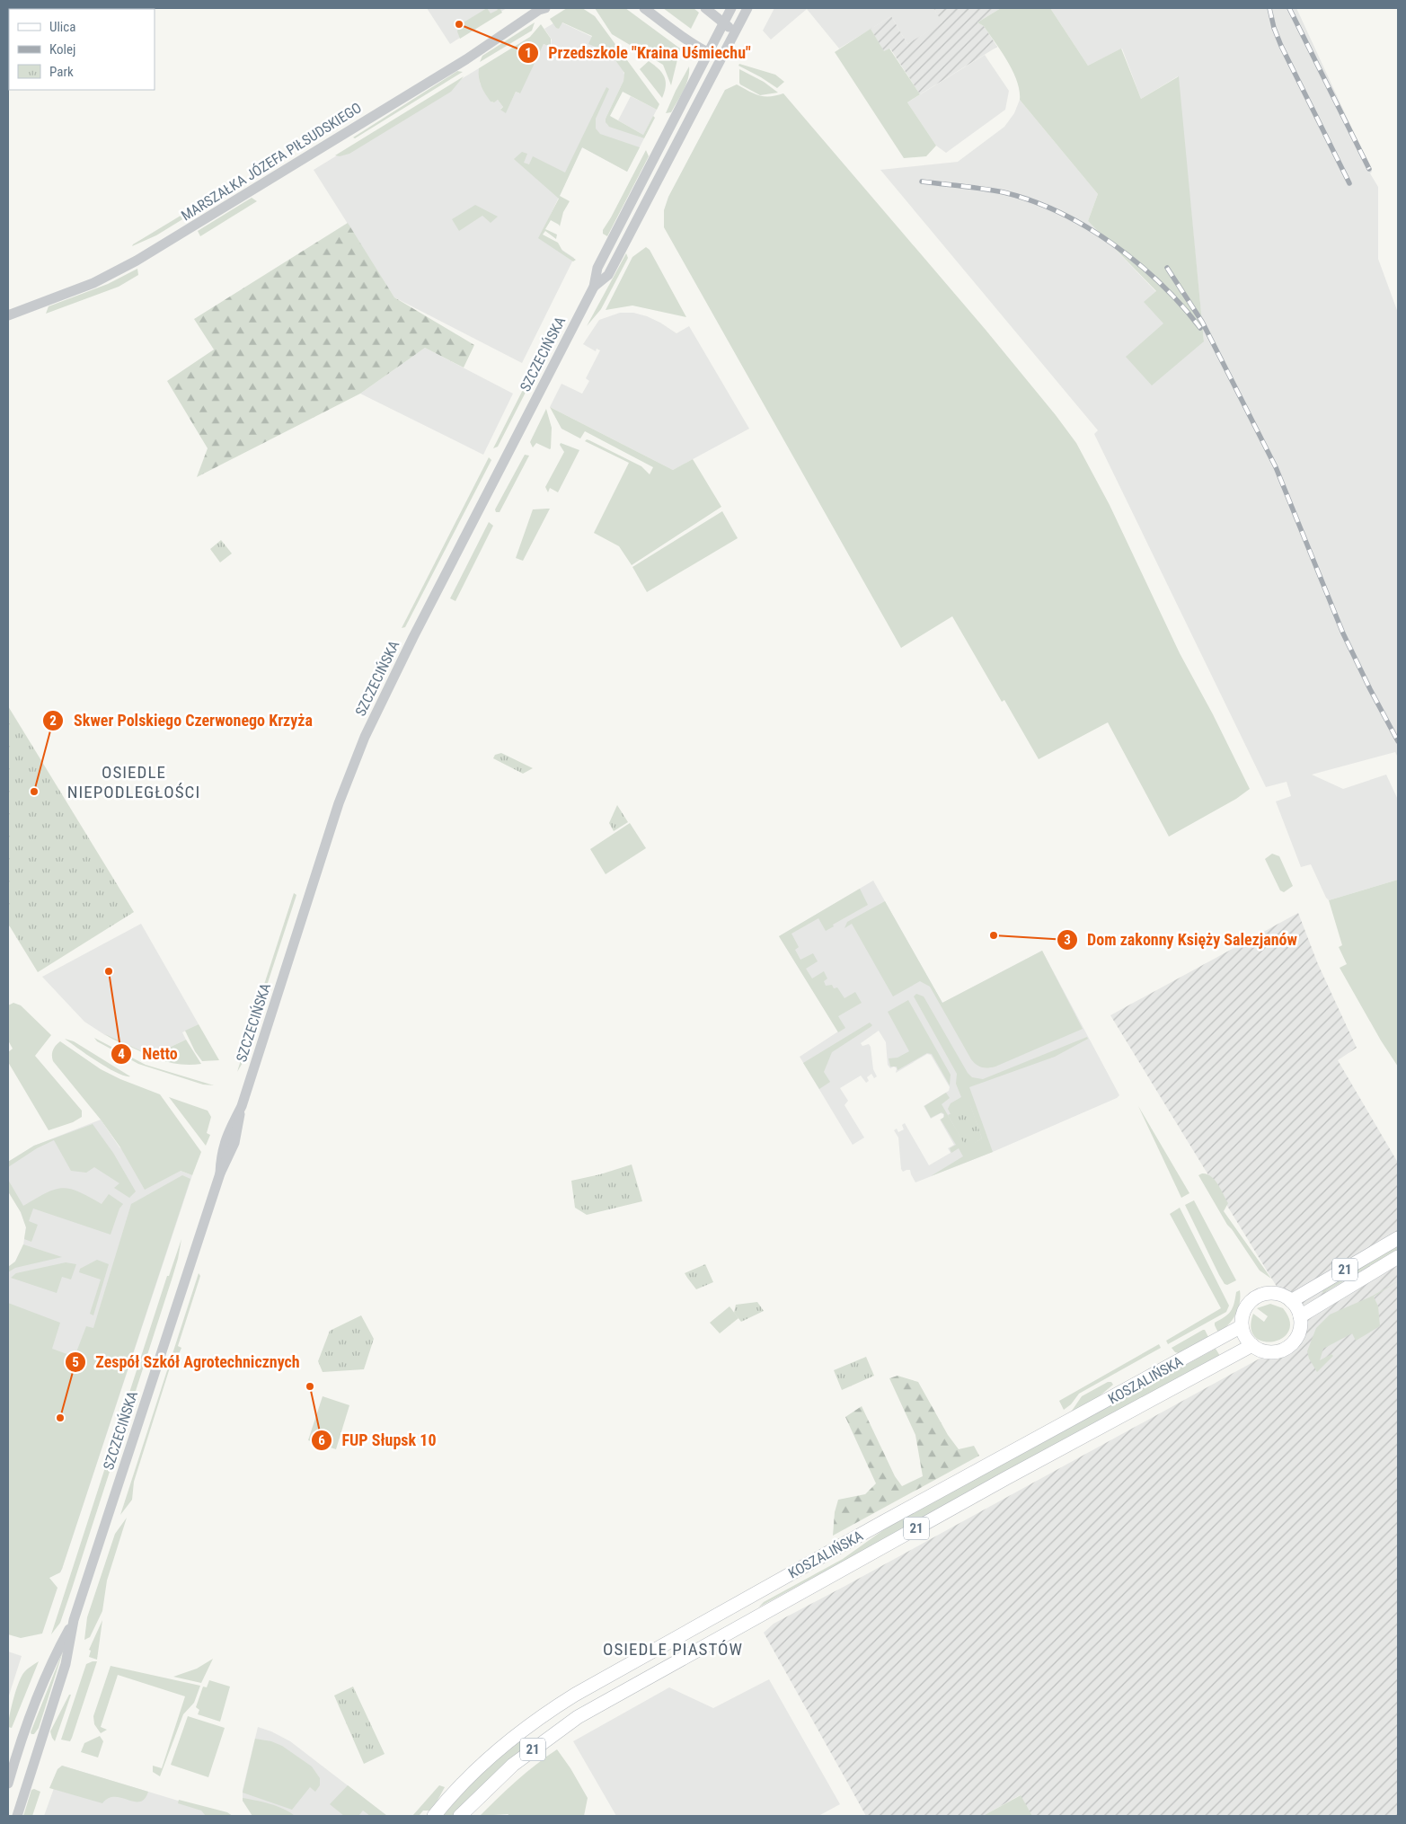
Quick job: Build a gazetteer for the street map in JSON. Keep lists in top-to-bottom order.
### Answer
{
  "streets": {
    "main road": ["21", "KOSZALIŃSKA"],
    "street": ["MARSZAŁKA JÓZEFA PIŁSUDSKIEGO", "SZCZECIŃSKA"]
  },
  "crossings": [
    ["21", "KOSZALIŃSKA"]
  ],
  "districts": ["OSIEDLE NIEPODLEGŁOŚCI", "OSIEDLE PIASTÓW"],
  "places": [
    "Przedszkole \"Kraina Uśmiechu\"",
    "Skwer Polskiego Czerwonego Krzyża",
    "Dom zakonny Księży Salezjanów",
    "Netto",
    "FUP Słupsk 10",
    "Zespół Szkół Agrotechnicznych"
  ],
  "legend": ["Ulica", "Kolej", "Park"]
}
